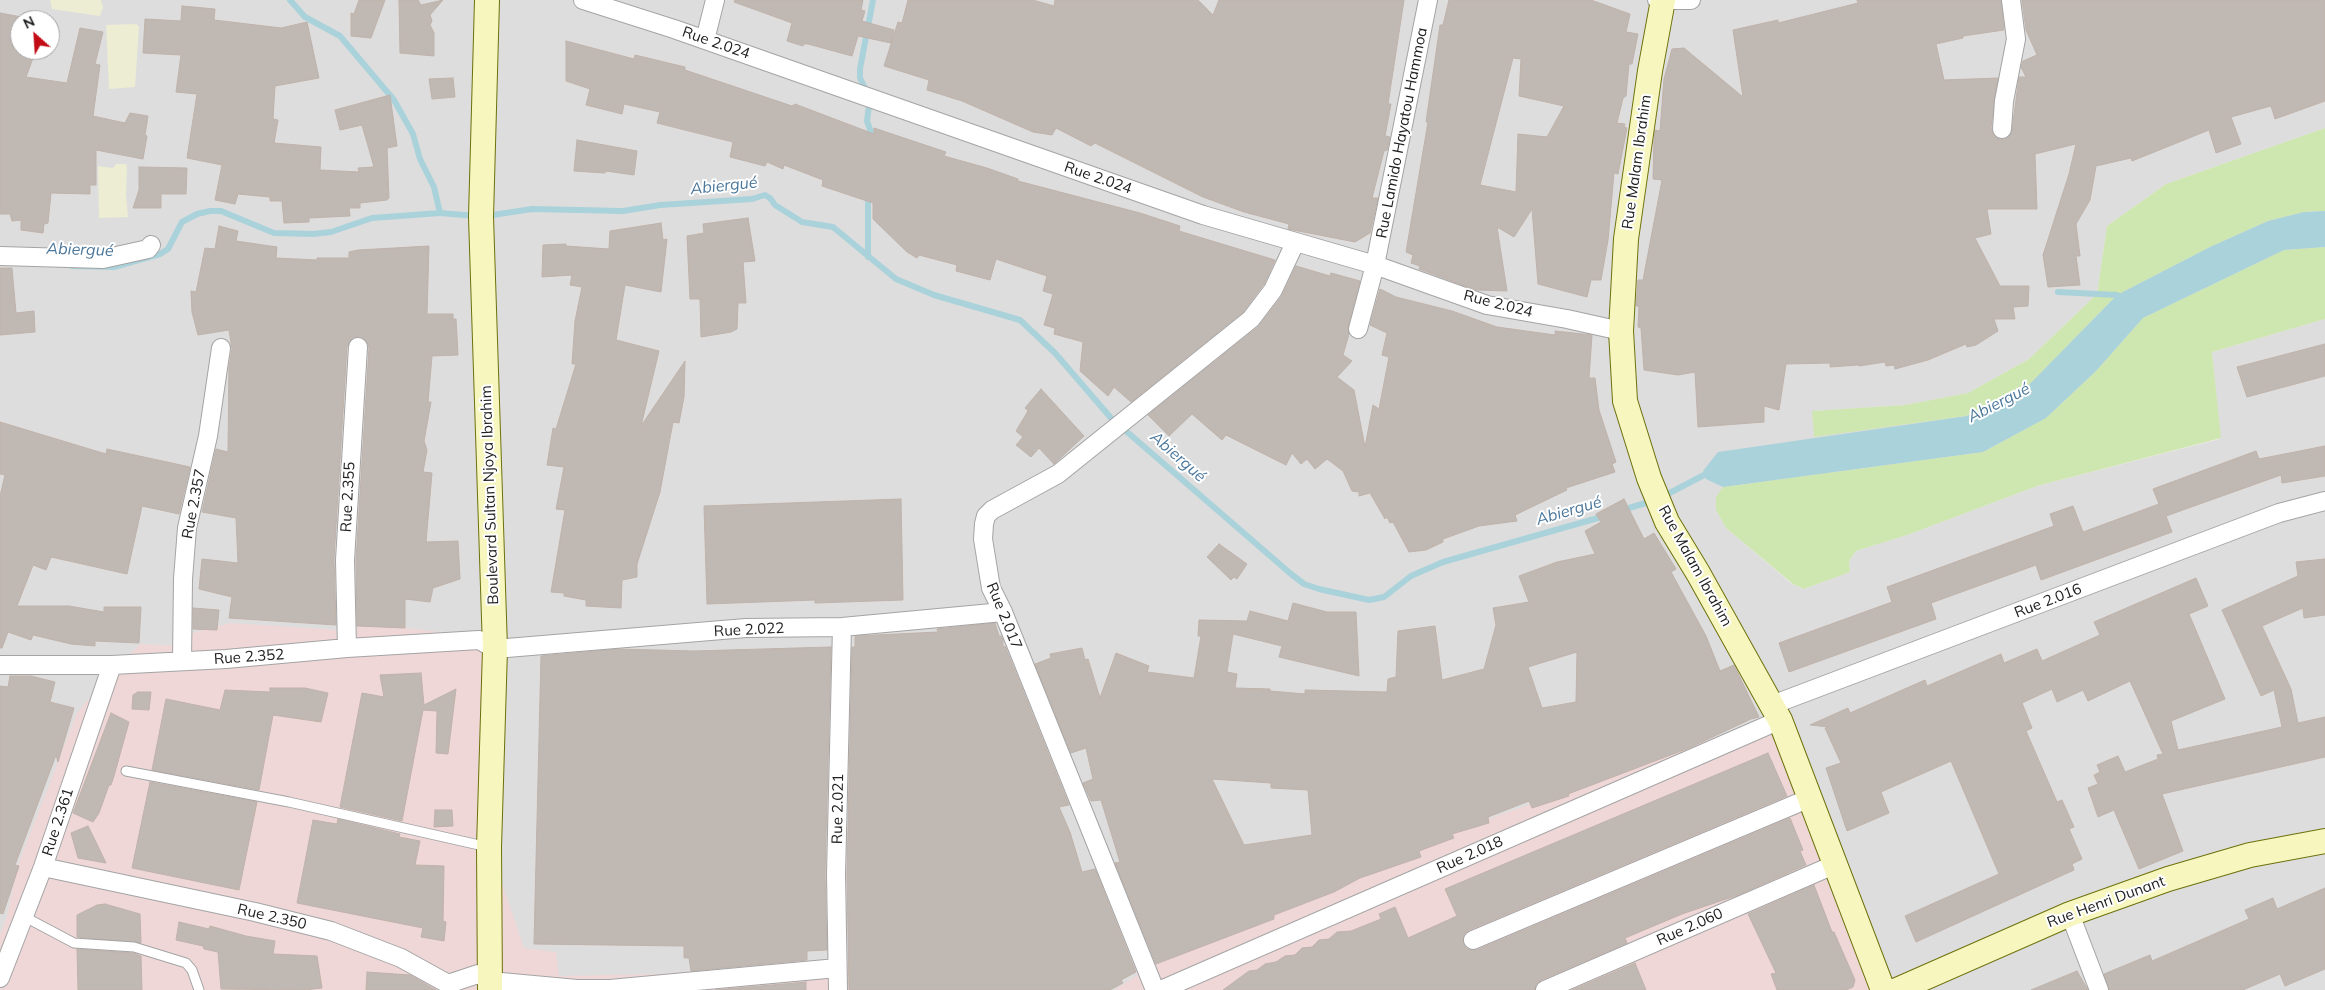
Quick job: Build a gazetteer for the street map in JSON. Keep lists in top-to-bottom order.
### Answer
{
  "streets": {
    "street": [
      "Rue 2.024",
      "Rue Lamido Hayatou Hammoa",
      "Rue Malam Ibrahim",
      "Boulevard Sultan Njoya Ibrahim",
      "Rue 2.355",
      "Rue 2.357",
      "Rue 2.016",
      "Rue 2.017",
      "Rue 2.022",
      "Rue 2.352",
      "Rue 2.021",
      "Rue 2.361",
      "Rue 2.018",
      "Rue Henri Dunant",
      "Rue 2.350",
      "Rue 2.060"
    ]
  },
  "crossings": [
    ["Rue 2.024", "Rue Lamido Hayatou Hammoa"],
    ["Rue 2.024", "Rue Malam Ibrahim"],
    ["Rue 2.024", "Rue 2.017"],
    ["Rue Malam Ibrahim", "Rue 2.016"],
    ["Rue Malam Ibrahim", "Rue 2.018"],
    ["Rue Malam Ibrahim", "Rue 2.060"],
    ["Boulevard Sultan Njoya Ibrahim", "Rue 2.022"],
    ["Boulevard Sultan Njoya Ibrahim", "Rue 2.352"],
    ["Boulevard Sultan Njoya Ibrahim", "Rue 2.350"],
    ["Rue 2.355", "Rue 2.352"],
    ["Rue 2.357", "Rue 2.352"],
    ["Rue 2.016", "Rue 2.018"],
    ["Rue 2.017", "Rue 2.022"],
    ["Rue 2.022", "Rue 2.352"],
    ["Rue 2.022", "Rue 2.021"],
    ["Rue 2.352", "Rue 2.361"],
    ["Rue 2.021", "Rue 2.350"],
    ["Rue 2.361", "Rue 2.350"]
  ],
  "water": ["Abiergué"],
  "north": "top left"
}
